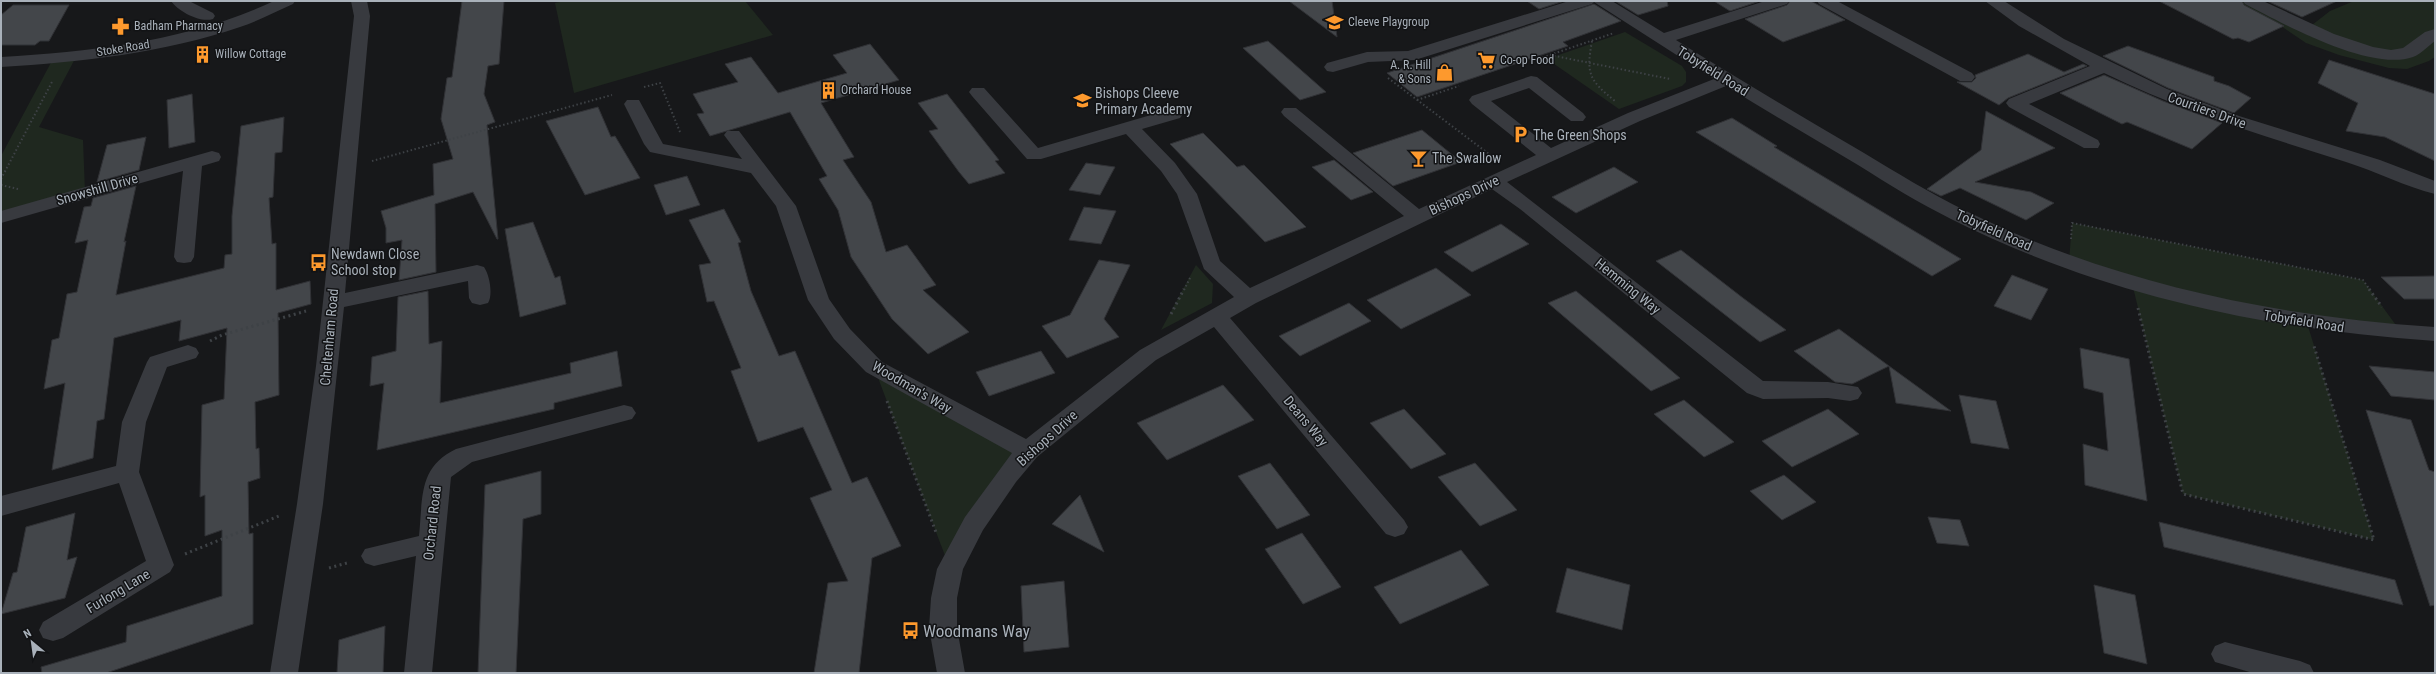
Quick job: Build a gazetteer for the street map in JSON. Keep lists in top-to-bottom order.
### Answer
{
  "streets": {
    "street": [
      "Stoke Road",
      "Tobyfield Road",
      "Courtiers Drive",
      "Snowshill Drive",
      "Bishops Drive",
      "Hemming Way",
      "Cheltenham Road",
      "Woodman's Way",
      "Deans Way",
      "Orchard Road",
      "Furlong Lane"
    ]
  },
  "crossings": [
    ["Tobyfield Road", "Bishops Drive"],
    ["Bishops Drive", "Hemming Way"],
    ["Bishops Drive", "Woodman's Way"],
    ["Bishops Drive", "Deans Way"]
  ],
  "places": {
    "school or university": ["Cleeve Playgroup", "Bishops Cleeve Primary Academy"],
    "pharmacy": ["Badham Pharmacy"],
    "building": ["Willow Cottage", "Orchard House"],
    "supermarket": ["Co-op Food"],
    "shop": ["A. R. Hill & Sons"],
    "parking": ["The Green Shops"],
    "bar": ["The Swallow"],
    "bus stop": ["Newdawn Close School stop", "Woodmans Way"]
  },
  "north": "top left"
}
